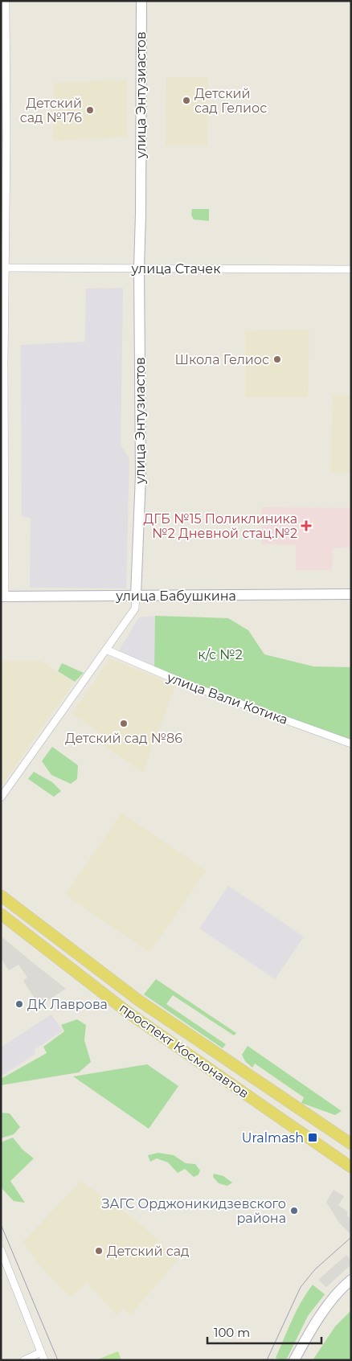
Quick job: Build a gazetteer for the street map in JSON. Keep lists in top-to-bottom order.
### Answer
{
  "streets": {
    "main road": ["проспект Космонавтов"],
    "street": [
      "улица Энтузиастов",
      "улица Стачек",
      "улица Бабушкина",
      "улица Вали Котика"
    ]
  },
  "crossings": [
    ["улица Энтузиастов", "улица Стачек"],
    ["улица Энтузиастов", "улица Бабушкина"],
    ["улица Энтузиастов", "улица Вали Котика"]
  ],
  "parks": ["к/с №2"],
  "places": {
    "other": [
      "Детский сад Гелиос",
      "Детский сад №176",
      "Школа Гелиос",
      "Детский сад №86",
      "ДК Лаврова",
      "ЗАГС Орджоникидзевского района",
      "Детский сад"
    ],
    "health": ["ДГБ №15 Поликлиника №2 Дневной стац.№2"],
    "transit": ["Uralmash"]
  },
  "scale_bar": "100 m"
}
